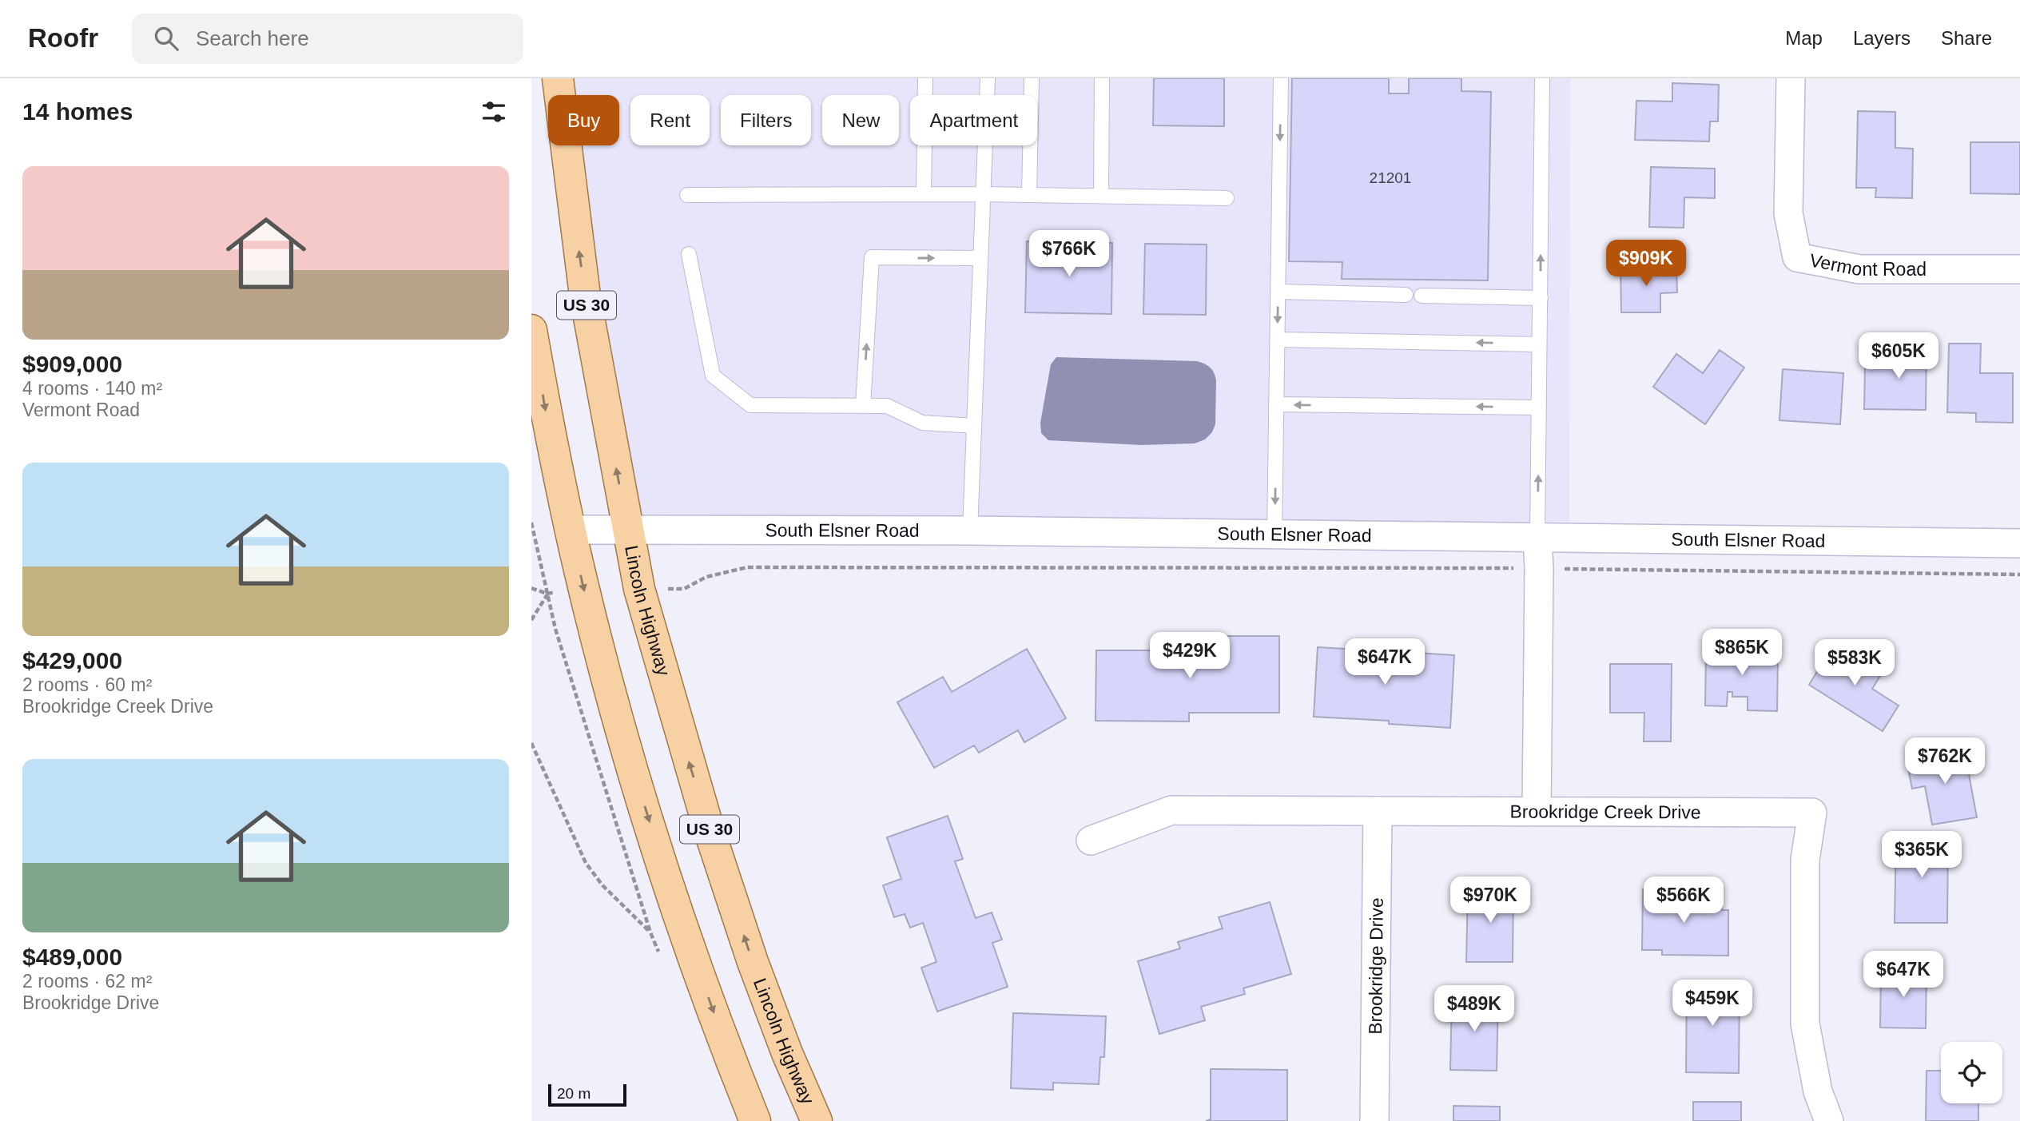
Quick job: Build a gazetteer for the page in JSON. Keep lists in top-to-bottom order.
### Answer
{
  "streets": {
    "main road": ["US 30", "Lincoln Highway"],
    "street": [
      "Vermont Road",
      "South Elsner Road",
      "Brookridge Creek Drive",
      "Brookridge Drive"
    ]
  },
  "crossings": [
    ["US 30", "South Elsner Road"],
    ["South Elsner Road", "Lincoln Highway"],
    ["Brookridge Creek Drive", "Brookridge Drive"]
  ],
  "house_numbers": ["21201"],
  "scale_bar": "20 m",
  "page": {
    "header": "Roofr",
    "search": "Search here",
    "nav": ["Map", "Layers", "Share"],
    "heading": "14 homes",
    "chip": [
      "Buy",
      "Rent",
      "Filters",
      "New",
      "Apartment"
    ],
    "list": [
      {
        "name": "$909,000",
        "note": "4 rooms · 140 m² · Vermont Road"
      },
      {
        "name": "$429,000",
        "note": "2 rooms · 60 m² · Brookridge Creek Drive"
      },
      {
        "name": "$489,000",
        "note": "2 rooms · 62 m² · Brookridge Drive"
      }
    ],
    "price": [
      "$766K",
      "$909K",
      "$605K",
      "$865K",
      "$429K",
      "$647K",
      "$583K",
      "$762K",
      "$365K",
      "$970K",
      "$566K",
      "$647K",
      "$459K",
      "$489K"
    ],
    "scale": "20 m"
  }
}
